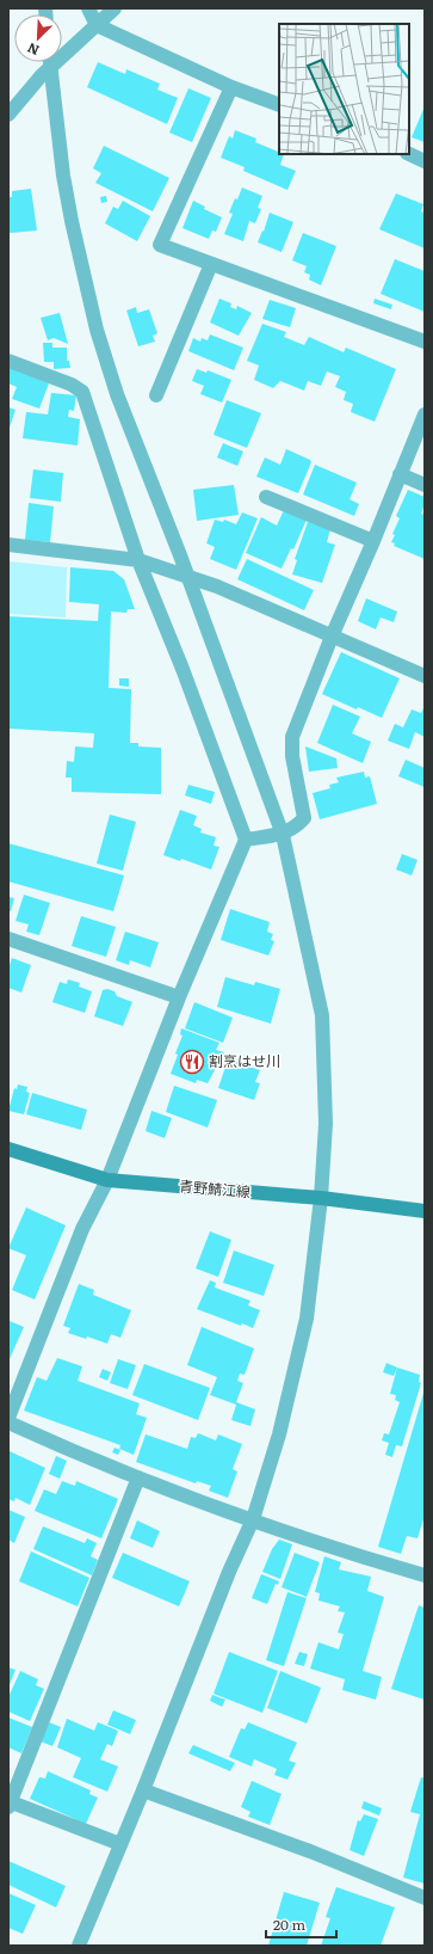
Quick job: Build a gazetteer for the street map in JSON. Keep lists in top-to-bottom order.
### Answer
{
  "streets": {
    "main road": ["青野鯖江線"]
  },
  "places": {
    "restaurant": ["割烹はせ川"]
  },
  "scale_bar": "20 m",
  "north": "bottom left"
}
